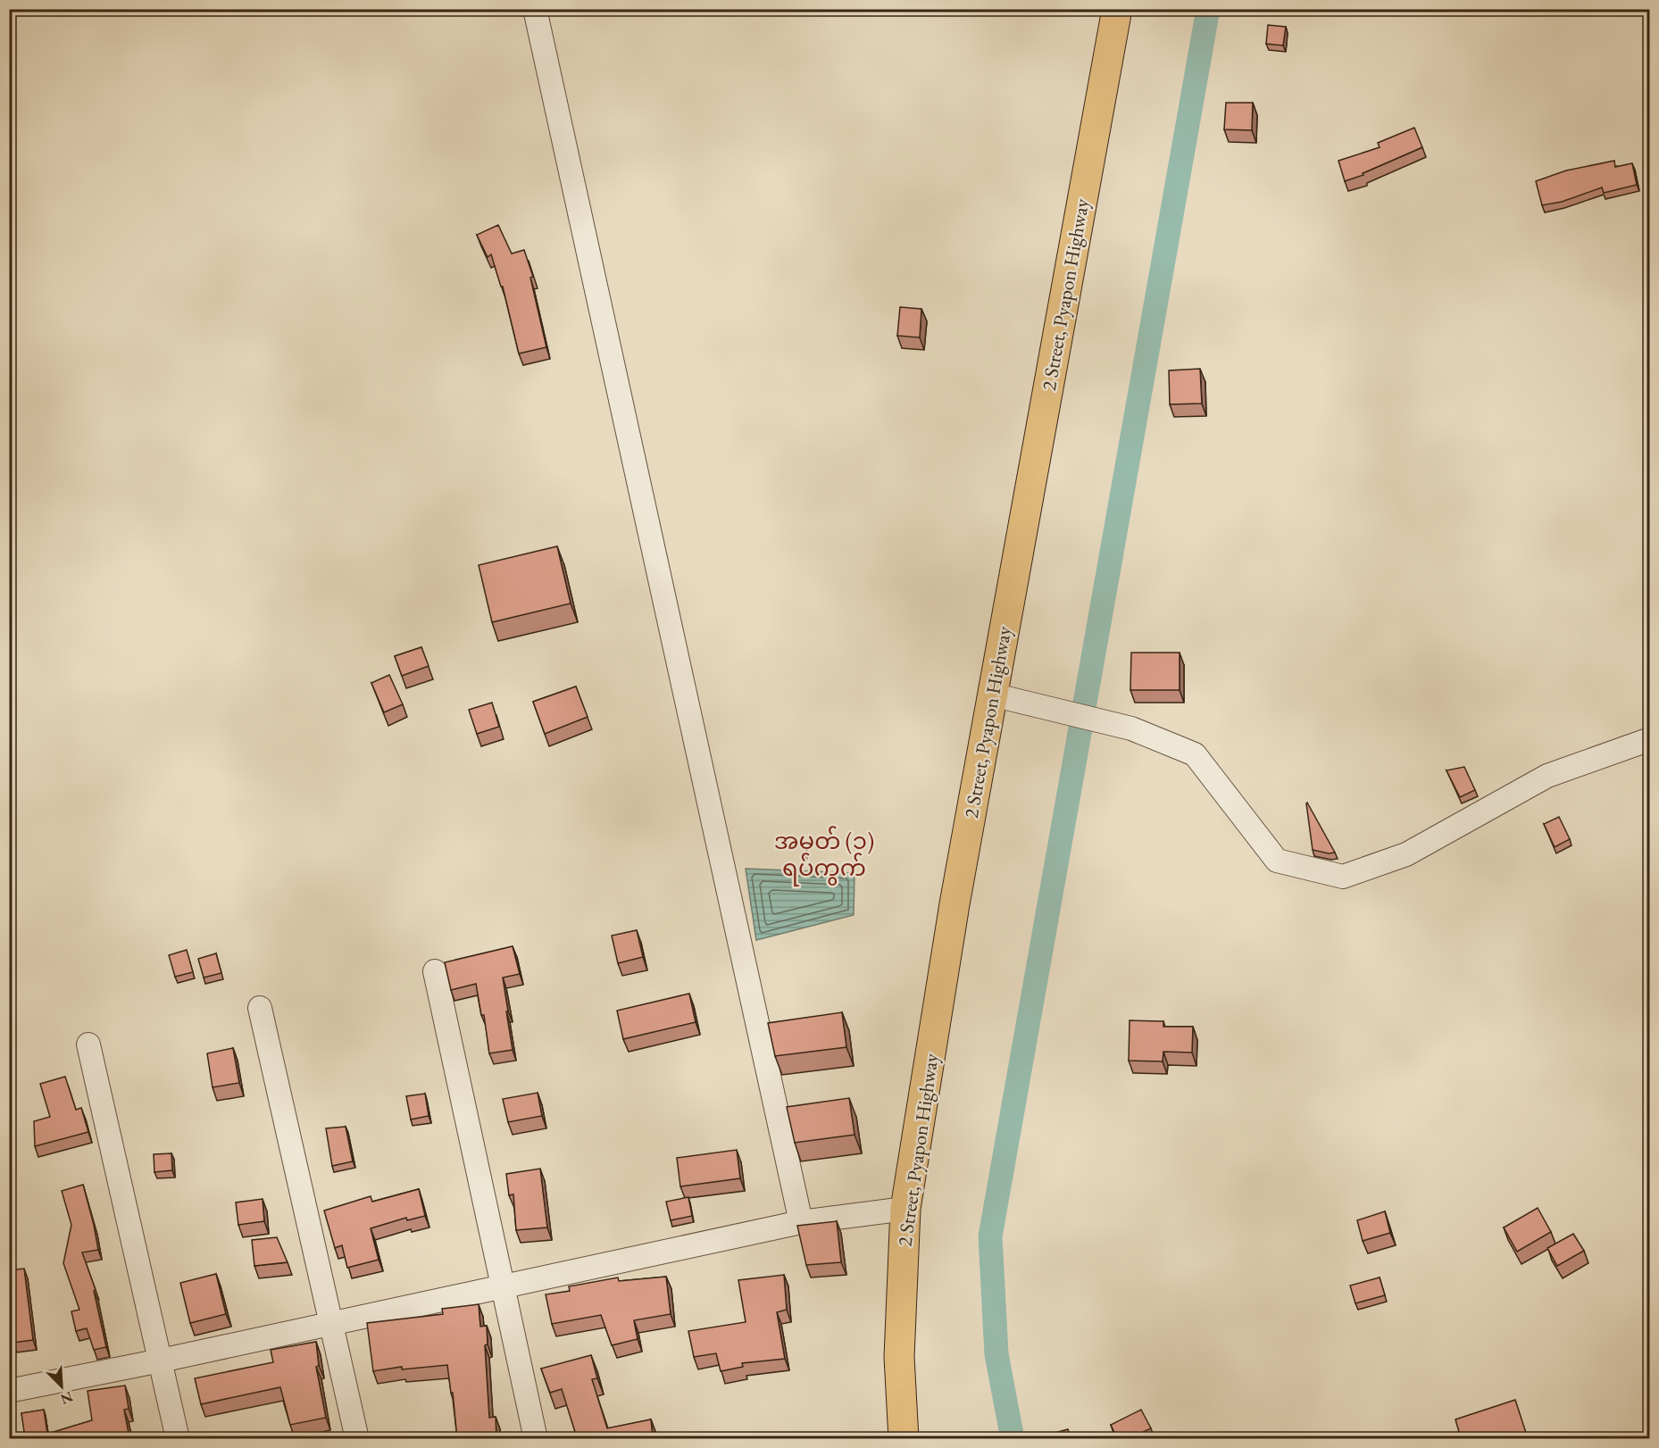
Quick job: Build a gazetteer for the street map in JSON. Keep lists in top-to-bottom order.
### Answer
{
  "streets": {
    "main road": ["2 Street, Pyapon Highway"]
  },
  "districts": ["အမှတ် (၁) ရပ်ကွက်"],
  "north": "bottom right"
}
